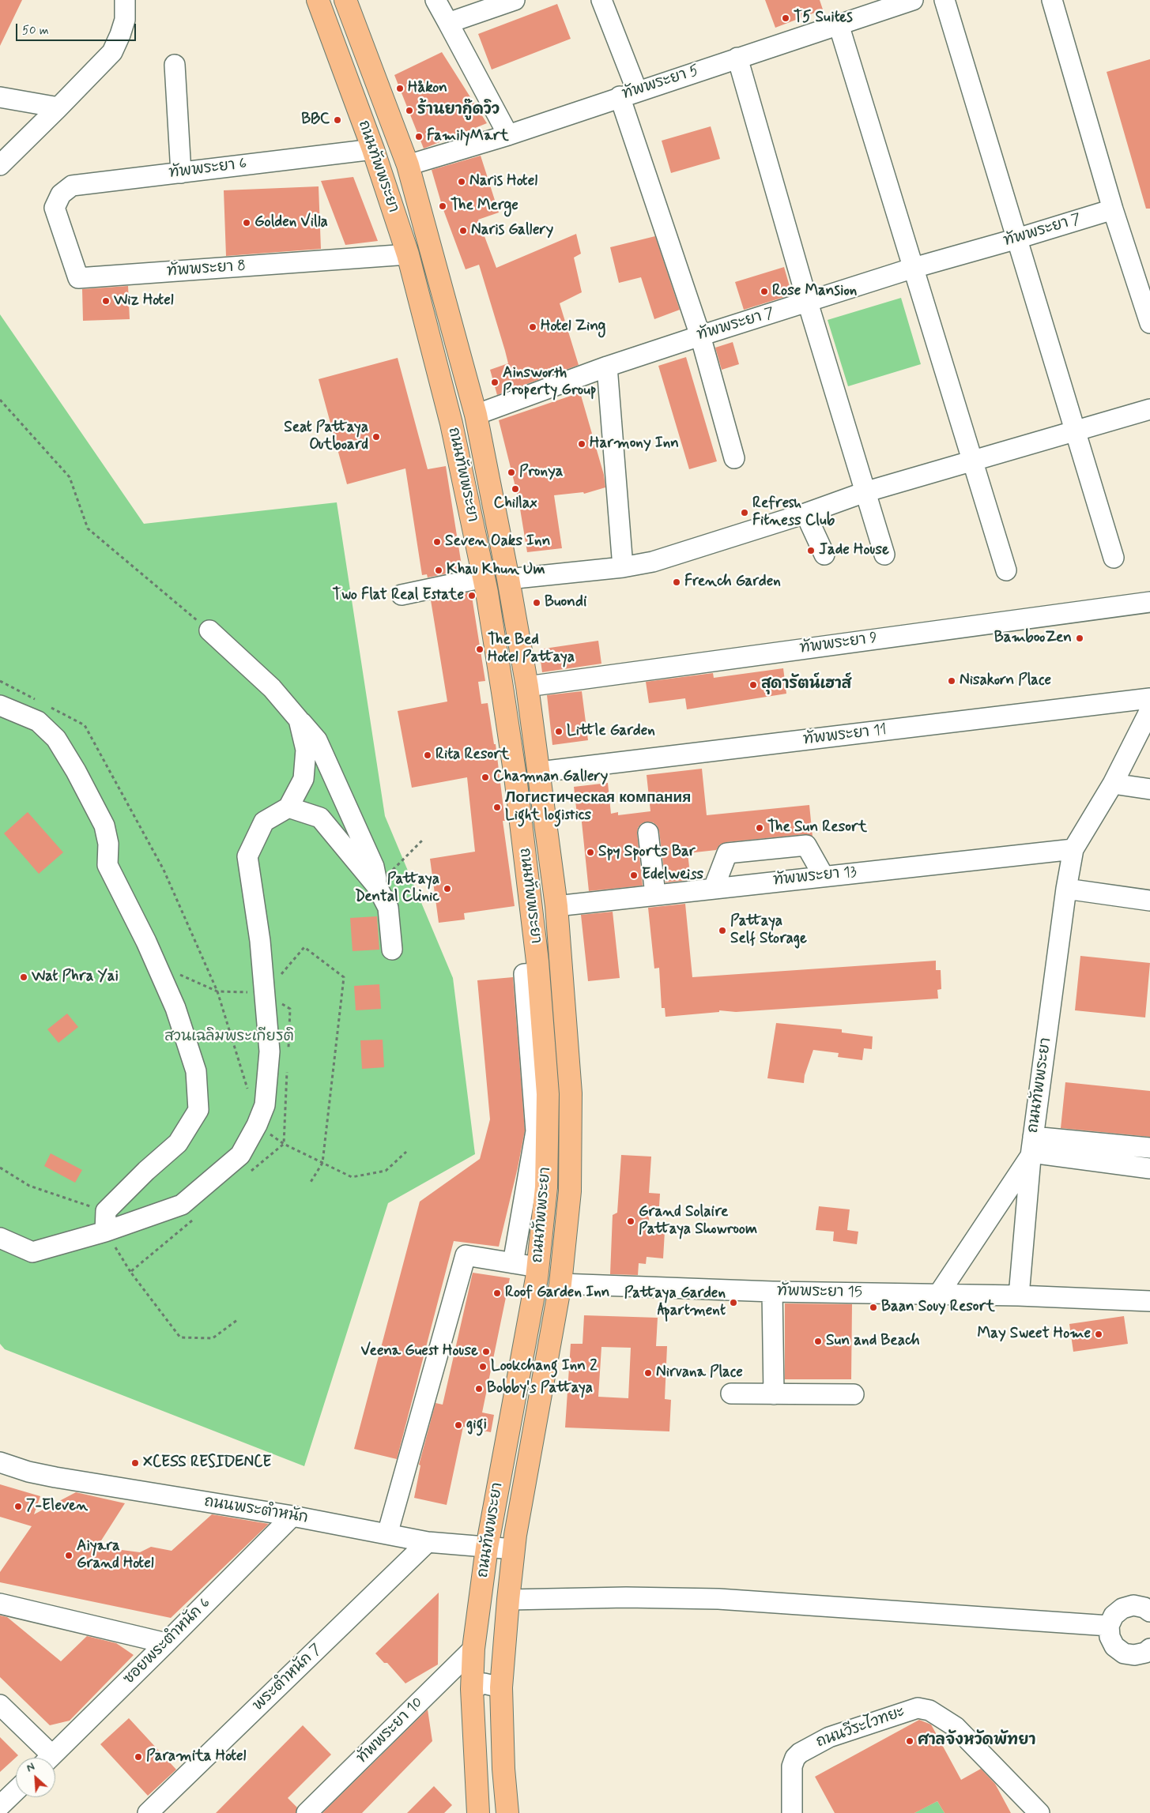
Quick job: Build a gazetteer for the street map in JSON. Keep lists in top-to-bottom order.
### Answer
{
  "streets": {
    "main road": ["ถนนทัพพระยา"],
    "street": [
      "ทัพพระยา 5",
      "ทัพพระยา 6",
      "ทัพพระยา 7",
      "ทัพพระยา 8",
      "ทัพพระยา 9",
      "ทัพพระยา 11",
      "ทัพพระยา 13",
      "ทัพพระยา 15",
      "ถนนพระตำหนัก",
      "ซอยพระตำหนัก 6",
      "พระตำหนัก 7",
      "ถนนวีระไวทยะ",
      "ทัพพระยา 10"
    ]
  },
  "crossings": [
    ["ทัพพระยา 5", "ถนนทัพพระยา"],
    ["ถนนทัพพระยา", "ทัพพระยา 6"],
    ["ถนนทัพพระยา", "ทัพพระยา 7"],
    ["ถนนทัพพระยา", "ทัพพระยา 8"],
    ["ถนนทัพพระยา", "ทัพพระยา 9"],
    ["ถนนทัพพระยา", "ทัพพระยา 11"],
    ["ถนนทัพพระยา", "ทัพพระยา 13"],
    ["ถนนทัพพระยา", "ทัพพระยา 15"],
    ["ถนนทัพพระยา", "ถนนพระตำหนัก"],
    ["ถนนทัพพระยา", "ทัพพระยา 10"],
    ["ทัพพระยา 6", "ทัพพระยา 8"],
    ["ถนนพระตำหนัก", "ซอยพระตำหนัก 6"],
    ["ถนนพระตำหนัก", "พระตำหนัก 7"]
  ],
  "parks": ["สวนเฉลิมพระเกียรติ"],
  "places": [
    "T5 Suites",
    "Håkon",
    "ร้านยากู๊ดวิว",
    "BBC",
    "FamilyMart",
    "Naris Hotel",
    "The Merge",
    "Golden Villa",
    "Naris Gallery",
    "Rose Mansion",
    "Wiz Hotel",
    "Hotel Zing",
    "Ainsworth Property Group",
    "Seat Pattaya Outboard",
    "Harmony Inn",
    "Pronya",
    "Chillax",
    "Refresh Fitness Club",
    "Seven Oaks Inn",
    "Jade House",
    "Khau Khun Um",
    "French Garden",
    "Two Flat Real Estate",
    "Buondi",
    "BambooZen",
    "The Bed Hotel Pattaya",
    "Nisakorn Place",
    "สุดารัตน์เฮาส์",
    "Little Garden",
    "Rita Resort",
    "Chamnan Gallery",
    "Логистическая компания Light logistics",
    "The Sun Resort",
    "Spy Sports Bar",
    "Edelweiss",
    "Pattaya Dental Clinic",
    "Pattaya Self Storage",
    "Wat Phra Yai",
    "Grand Solaire Pattaya Showroom",
    "Roof Garden Inn",
    "Pattaya Garden Apartment",
    "Baan Souy Resort",
    "May Sweet Home",
    "Sun and Beach",
    "Veena Guest House",
    "Lookchang Inn 2",
    "Nirvana Place",
    "Bobby's Pattaya",
    "gigi",
    "XCESS RESIDENCE",
    "7-Eleven",
    "Aiyara Grand Hotel",
    "ศาลจังหวัดพัทยา",
    "Paramita Hotel"
  ],
  "scale_bar": "50 m",
  "north": "top left"
}
